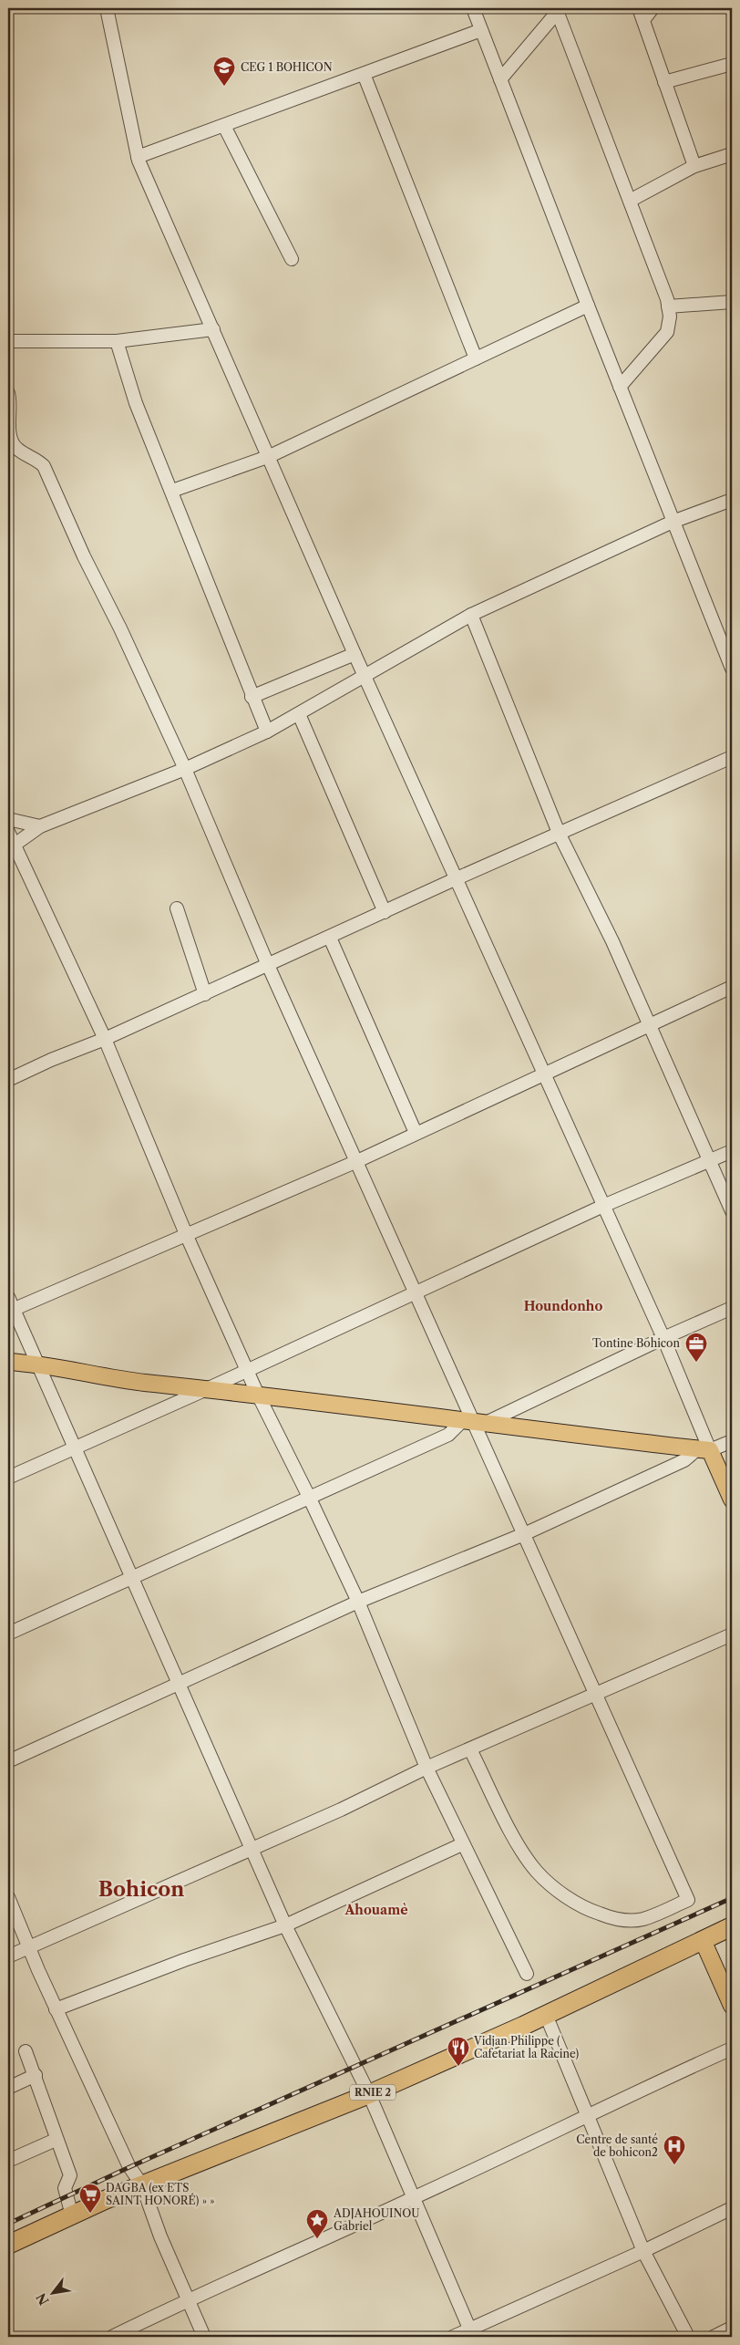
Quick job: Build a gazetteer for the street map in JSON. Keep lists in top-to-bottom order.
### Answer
{
  "streets": {
    "highway": ["RNIE 2"]
  },
  "districts": ["Houndonho", "Bohicon", "Ahouamè"],
  "places": {
    "school or university": ["CEG 1 BOHICON"],
    "office": ["Tontine Bohicon"],
    "restaurant": ["Vidjan Philippe ( Cafetariat la Racine)"],
    "hospital": ["Centre de santé de bohicon2"],
    "supermarket": ["DAGBA (ex ETS SAINT HONORÉ) » »"],
    "place": ["ADJAHOUINOU Gabriel"]
  },
  "north": "bottom left"
}
